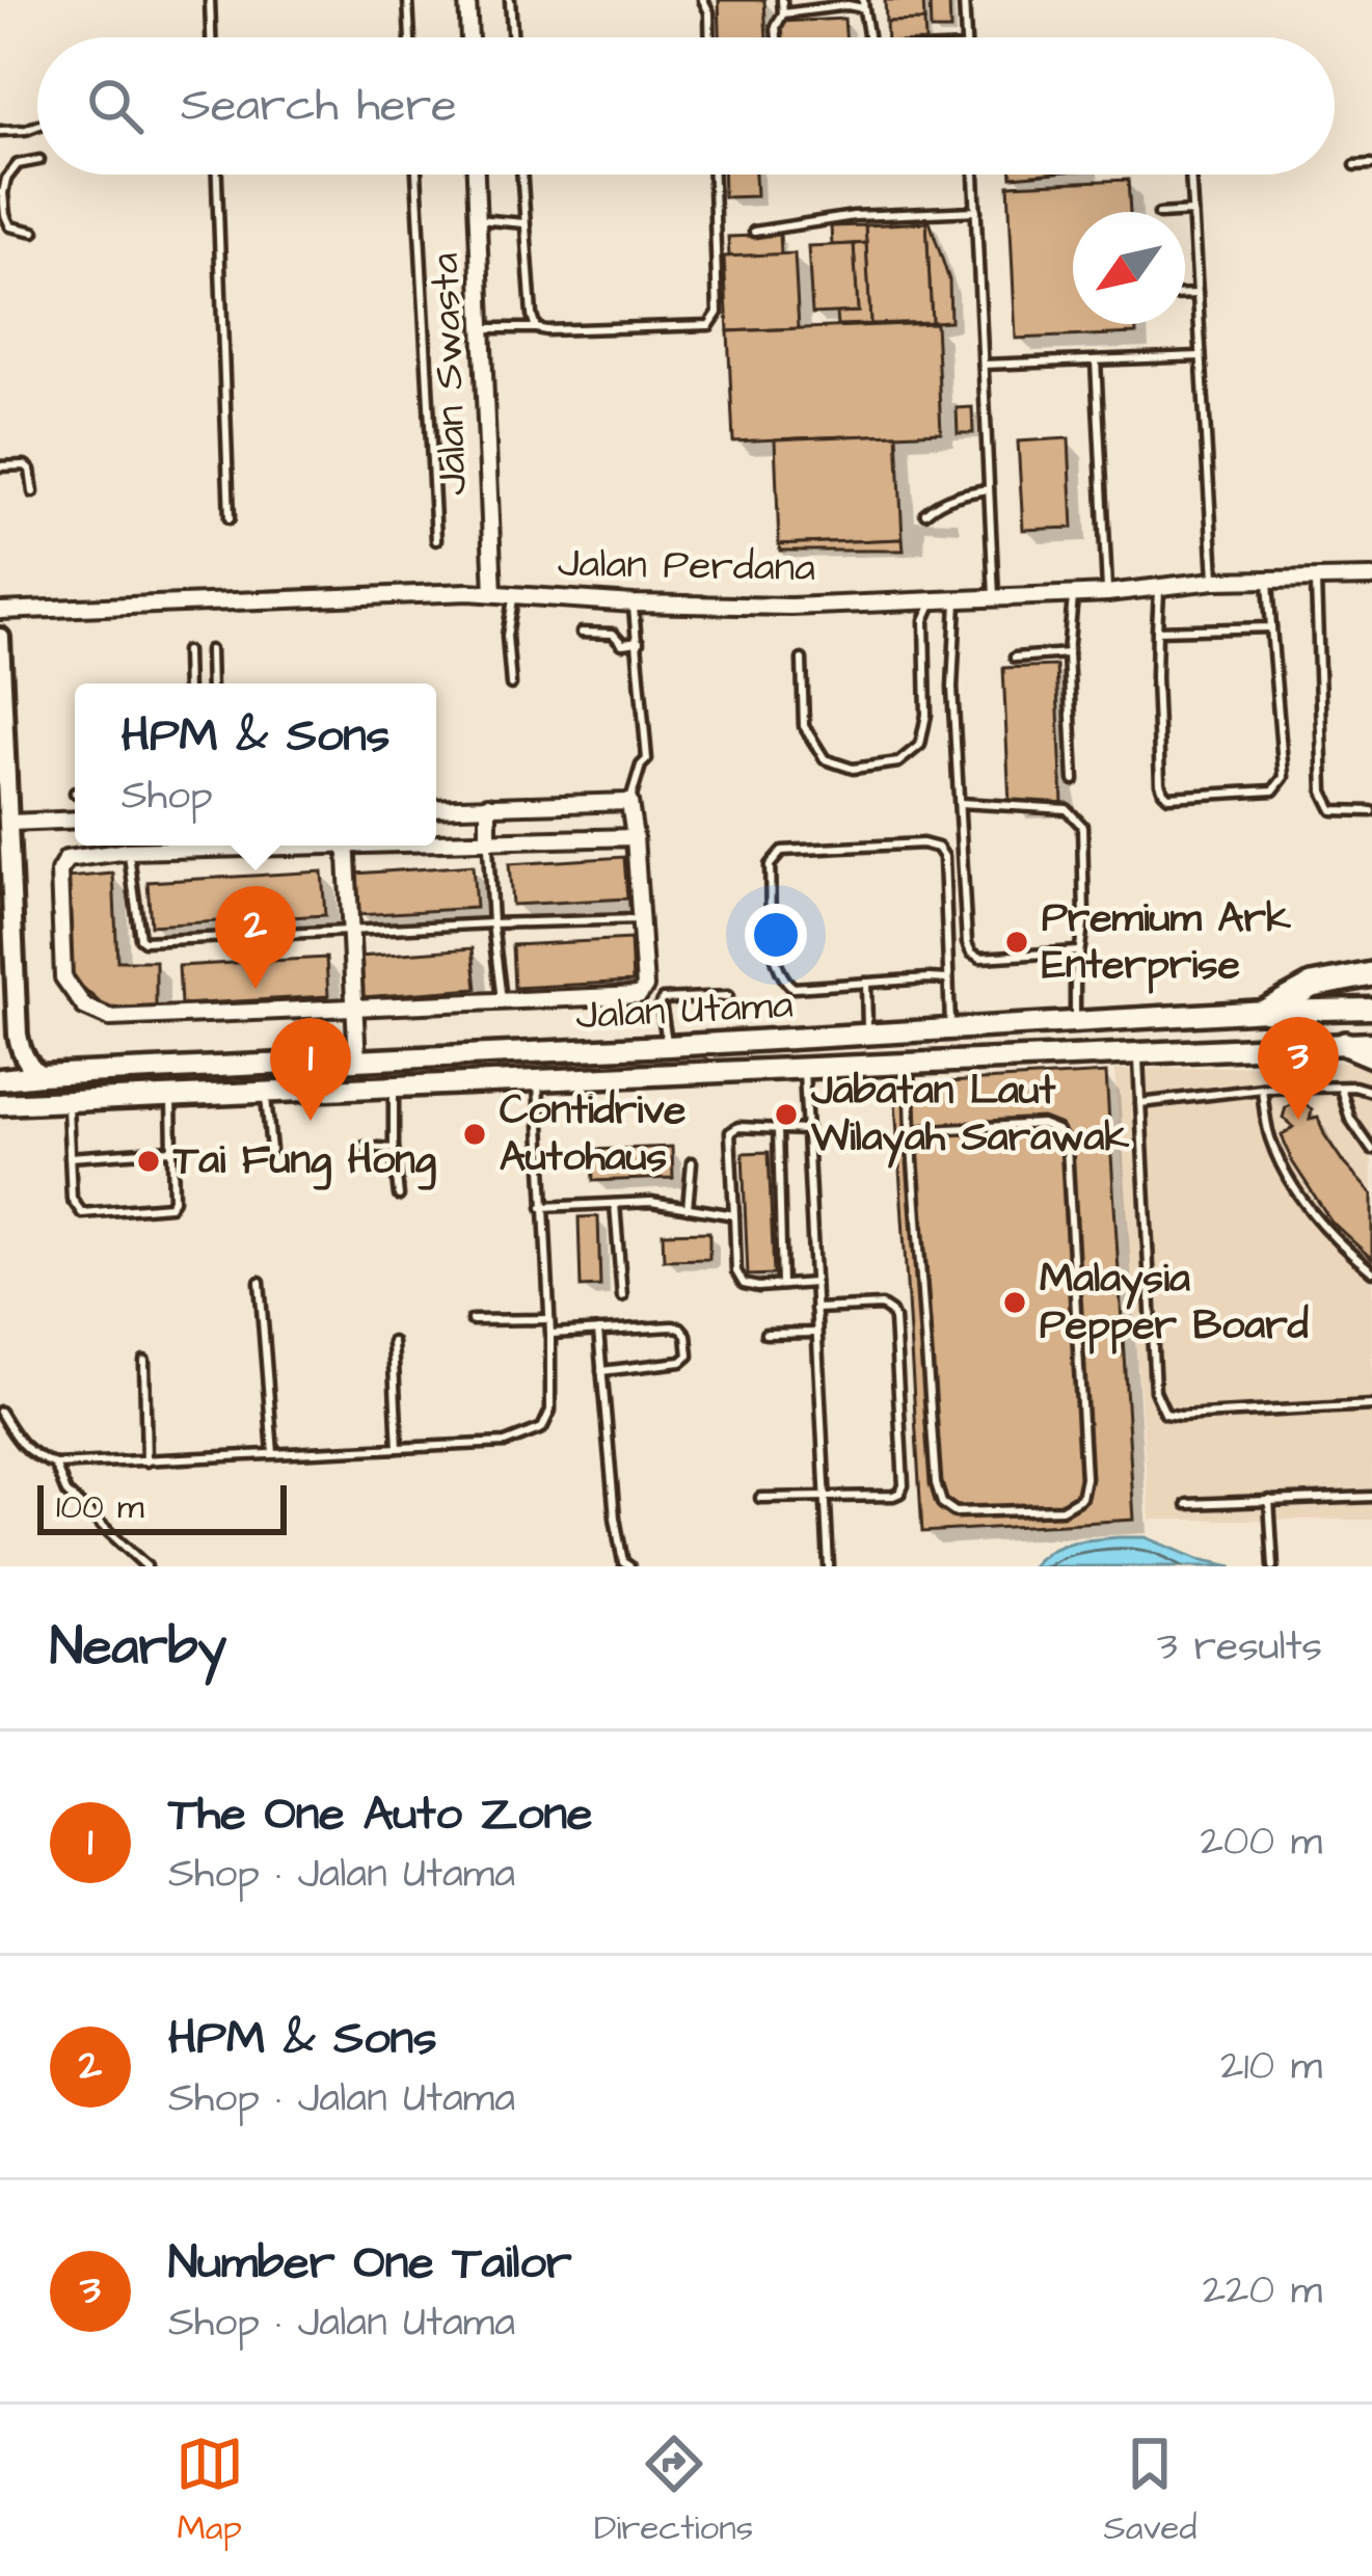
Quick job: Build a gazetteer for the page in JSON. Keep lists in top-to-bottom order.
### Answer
{
  "streets": {
    "main road": ["Jalan Utama"],
    "street": ["Jalan Swasta", "Jalan Perdana"]
  },
  "crossings": [
    ["Jalan Swasta", "Jalan Perdana"]
  ],
  "places": [
    "Premium Ark Enterprise",
    "Jabatan Laut Wilayah Sarawak",
    "Contidrive Autohaus",
    "Tai Fung Hong",
    "Malaysia Pepper Board"
  ],
  "scale_bar": "100 m",
  "north": "bottom left",
  "page": {
    "search": "Search here",
    "popup": ["HPM & Sons", "Shop"],
    "pins": ["2", "3", "1"],
    "scale": "100 m",
    "heading": ["Nearby", "3 results"],
    "list": [
      {
        "mark": "1",
        "name": "The One Auto Zone",
        "note": "Shop · Jalan Utama",
        "value": "200 m"
      },
      {
        "mark": "2",
        "name": "HPM & Sons",
        "note": "Shop · Jalan Utama",
        "value": "210 m"
      },
      {
        "mark": "3",
        "name": "Number One Tailor",
        "note": "Shop · Jalan Utama",
        "value": "220 m"
      }
    ],
    "nav": ["Map", "Directions", "Saved"]
  }
}
